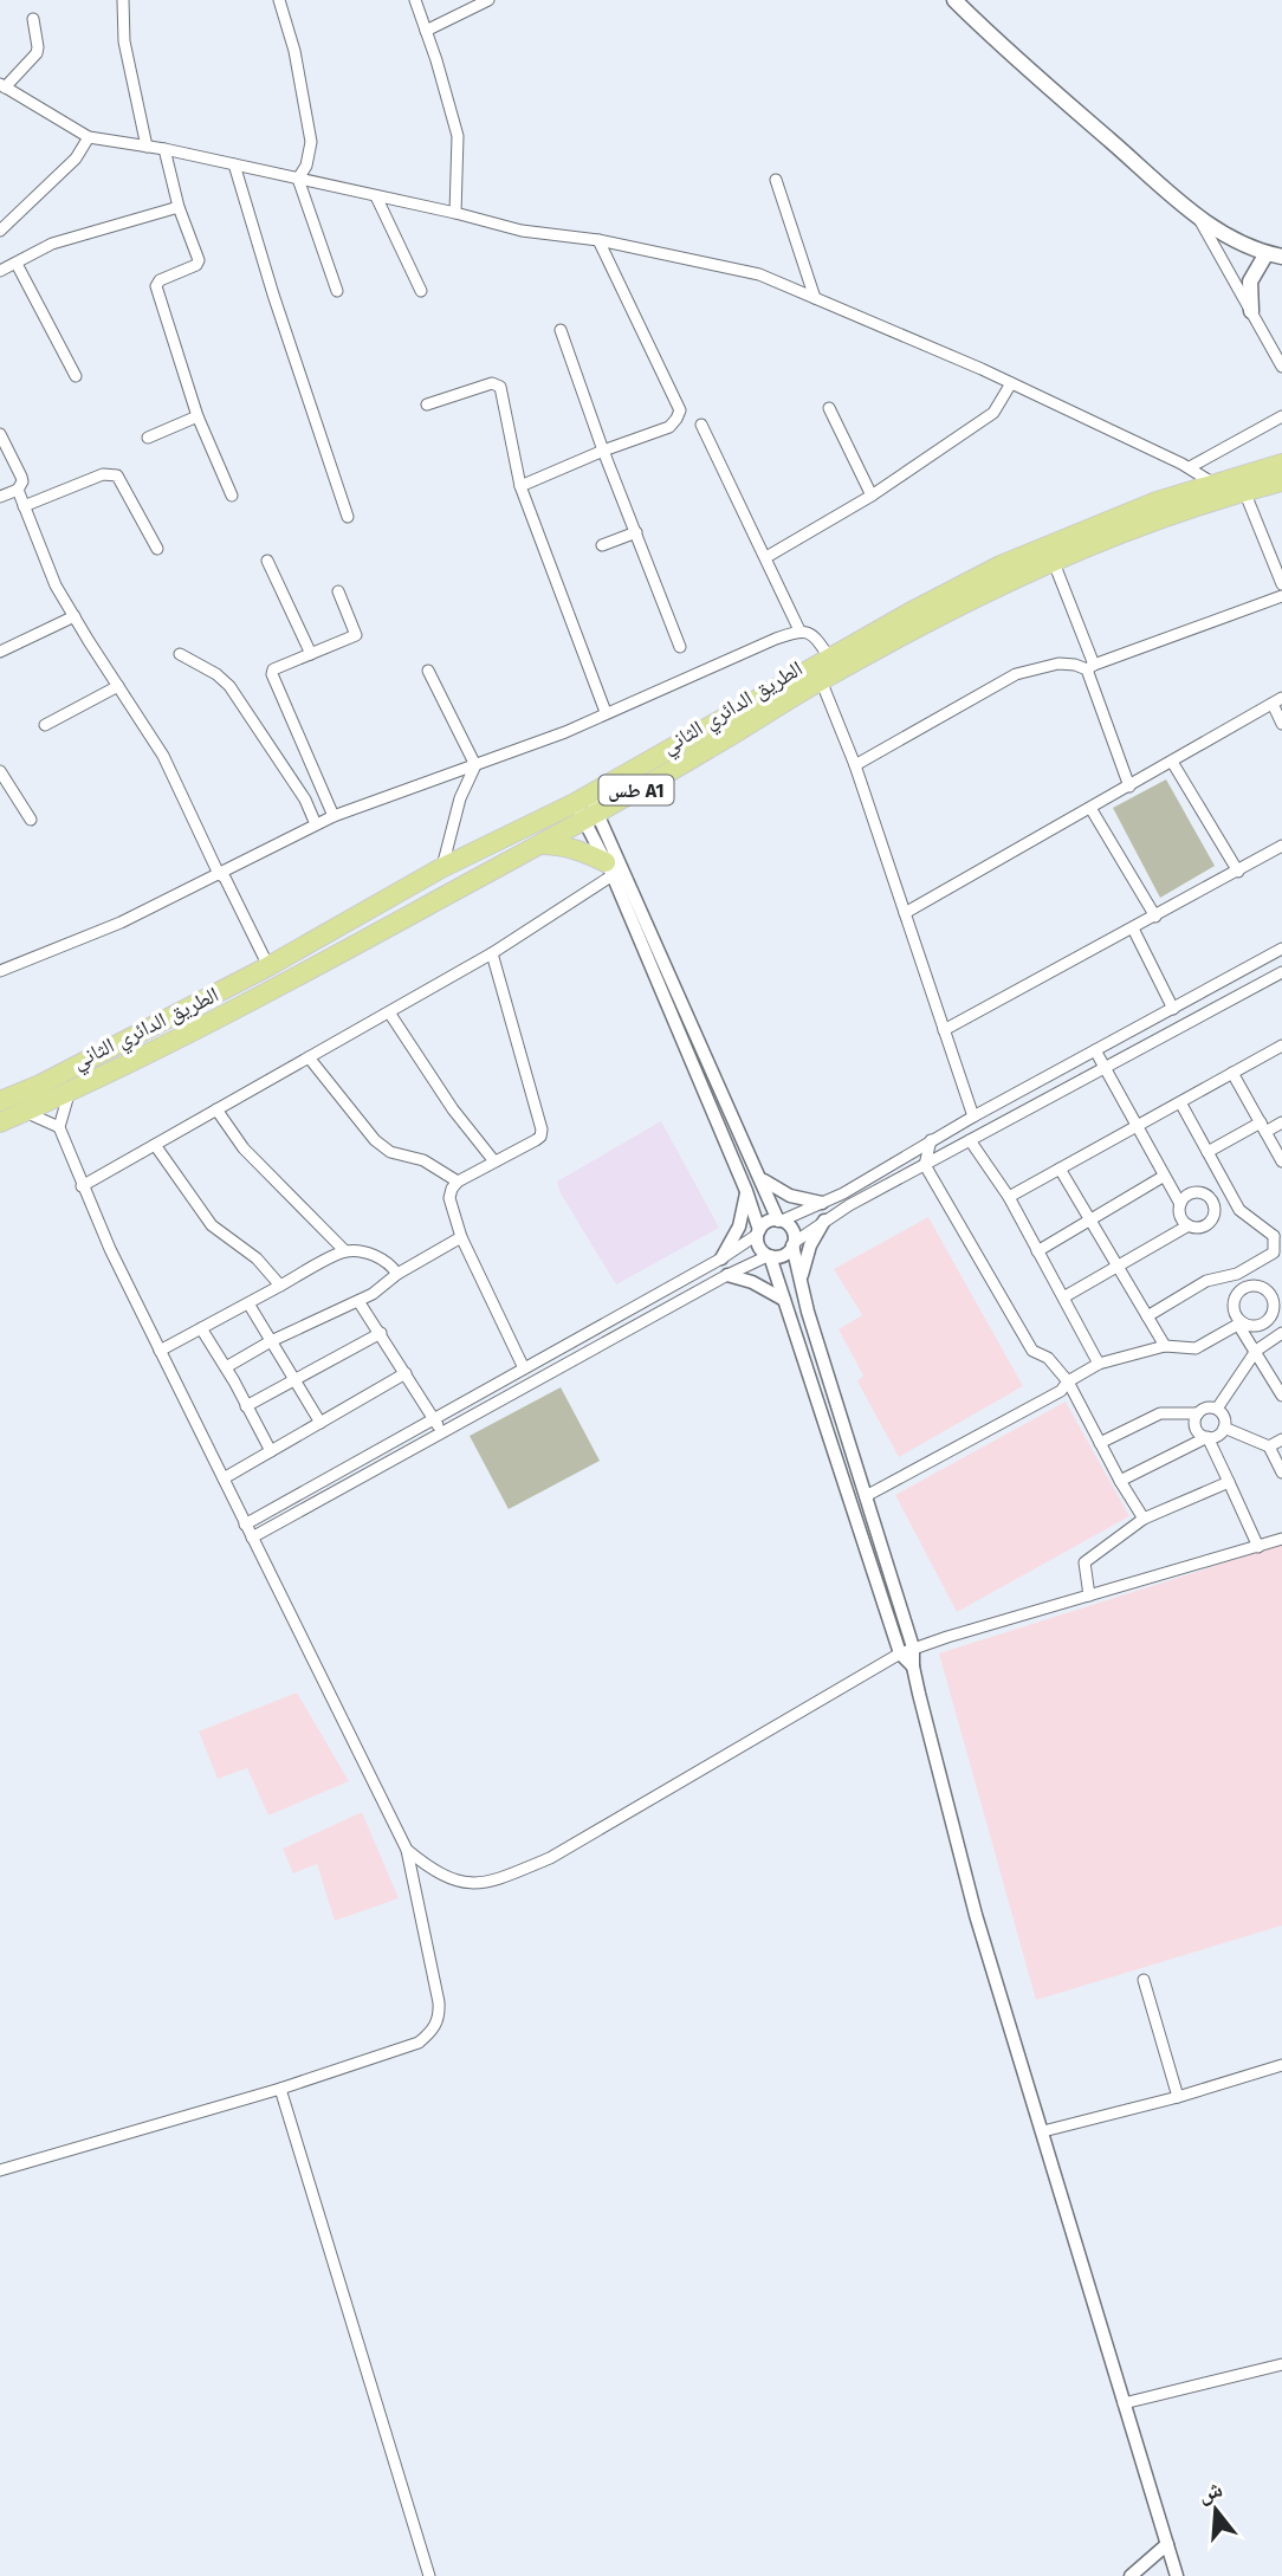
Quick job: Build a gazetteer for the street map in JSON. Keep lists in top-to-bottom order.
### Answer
{
  "streets": {
    "highway": ["الطريق الدائري الثاني", "طس A1"]
  },
  "north": "top"
}
